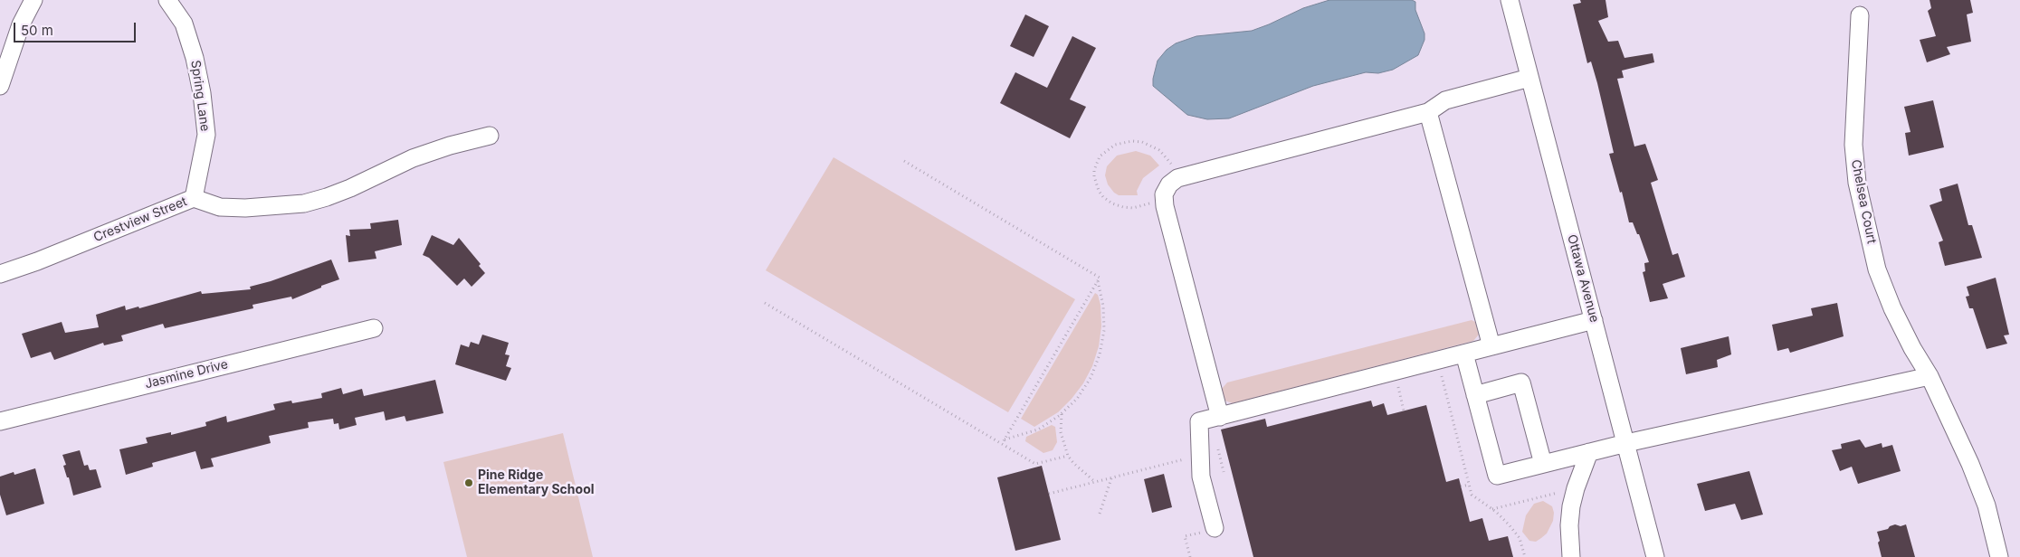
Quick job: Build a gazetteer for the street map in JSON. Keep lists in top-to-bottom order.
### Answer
{
  "streets": {
    "street": [
      "Spring Lane",
      "Chelsea Court",
      "Crestview Street",
      "Ottawa Avenue",
      "Jasmine Drive"
    ]
  },
  "crossings": [
    ["Spring Lane", "Crestview Street"]
  ],
  "places": ["Pine Ridge Elementary School"],
  "scale_bar": "50 m"
}
